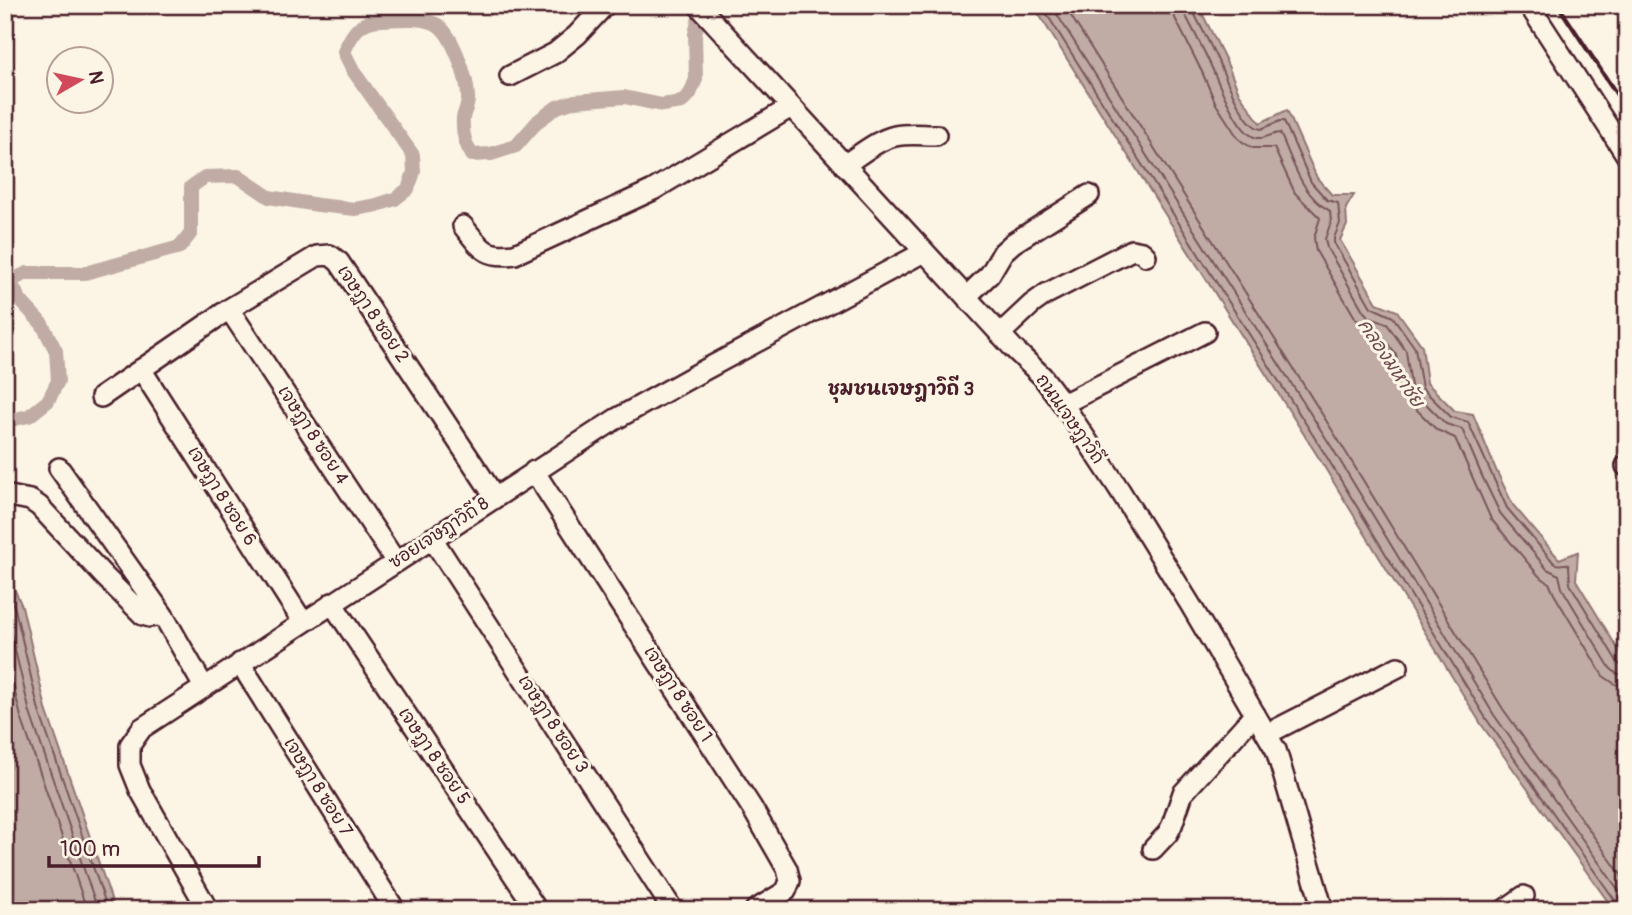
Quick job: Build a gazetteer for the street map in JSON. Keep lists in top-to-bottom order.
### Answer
{
  "streets": {
    "street": [
      "เจษฎา 8 ซอย 2",
      "ถนนเจษฎาวิถี",
      "เจษฎา 8 ซอย 4",
      "เจษฎา 8 ซอย 6",
      "ซอยเจษฎาวิถี 8",
      "เจษฎา 8 ซอย 1",
      "เจษฎา 8 ซอย 3",
      "เจษฎา 8 ซอย 5",
      "เจษฎา 8 ซอย 7"
    ]
  },
  "crossings": [
    ["เจษฎา 8 ซอย 2", "เจษฎา 8 ซอย 4"],
    ["เจษฎา 8 ซอย 2", "เจษฎา 8 ซอย 6"],
    ["เจษฎา 8 ซอย 2", "ซอยเจษฎาวิถี 8"],
    ["ถนนเจษฎาวิถี", "ซอยเจษฎาวิถี 8"],
    ["เจษฎา 8 ซอย 4", "ซอยเจษฎาวิถี 8"],
    ["เจษฎา 8 ซอย 6", "ซอยเจษฎาวิถี 8"],
    ["ซอยเจษฎาวิถี 8", "เจษฎา 8 ซอย 1"],
    ["ซอยเจษฎาวิถี 8", "เจษฎา 8 ซอย 3"],
    ["ซอยเจษฎาวิถี 8", "เจษฎา 8 ซอย 5"],
    ["ซอยเจษฎาวิถี 8", "เจษฎา 8 ซอย 7"]
  ],
  "districts": ["ชุมชนเจษฎาวิถี 3"],
  "water": ["คลองมหาชัย"],
  "scale_bar": "100 m",
  "north": "right"
}
